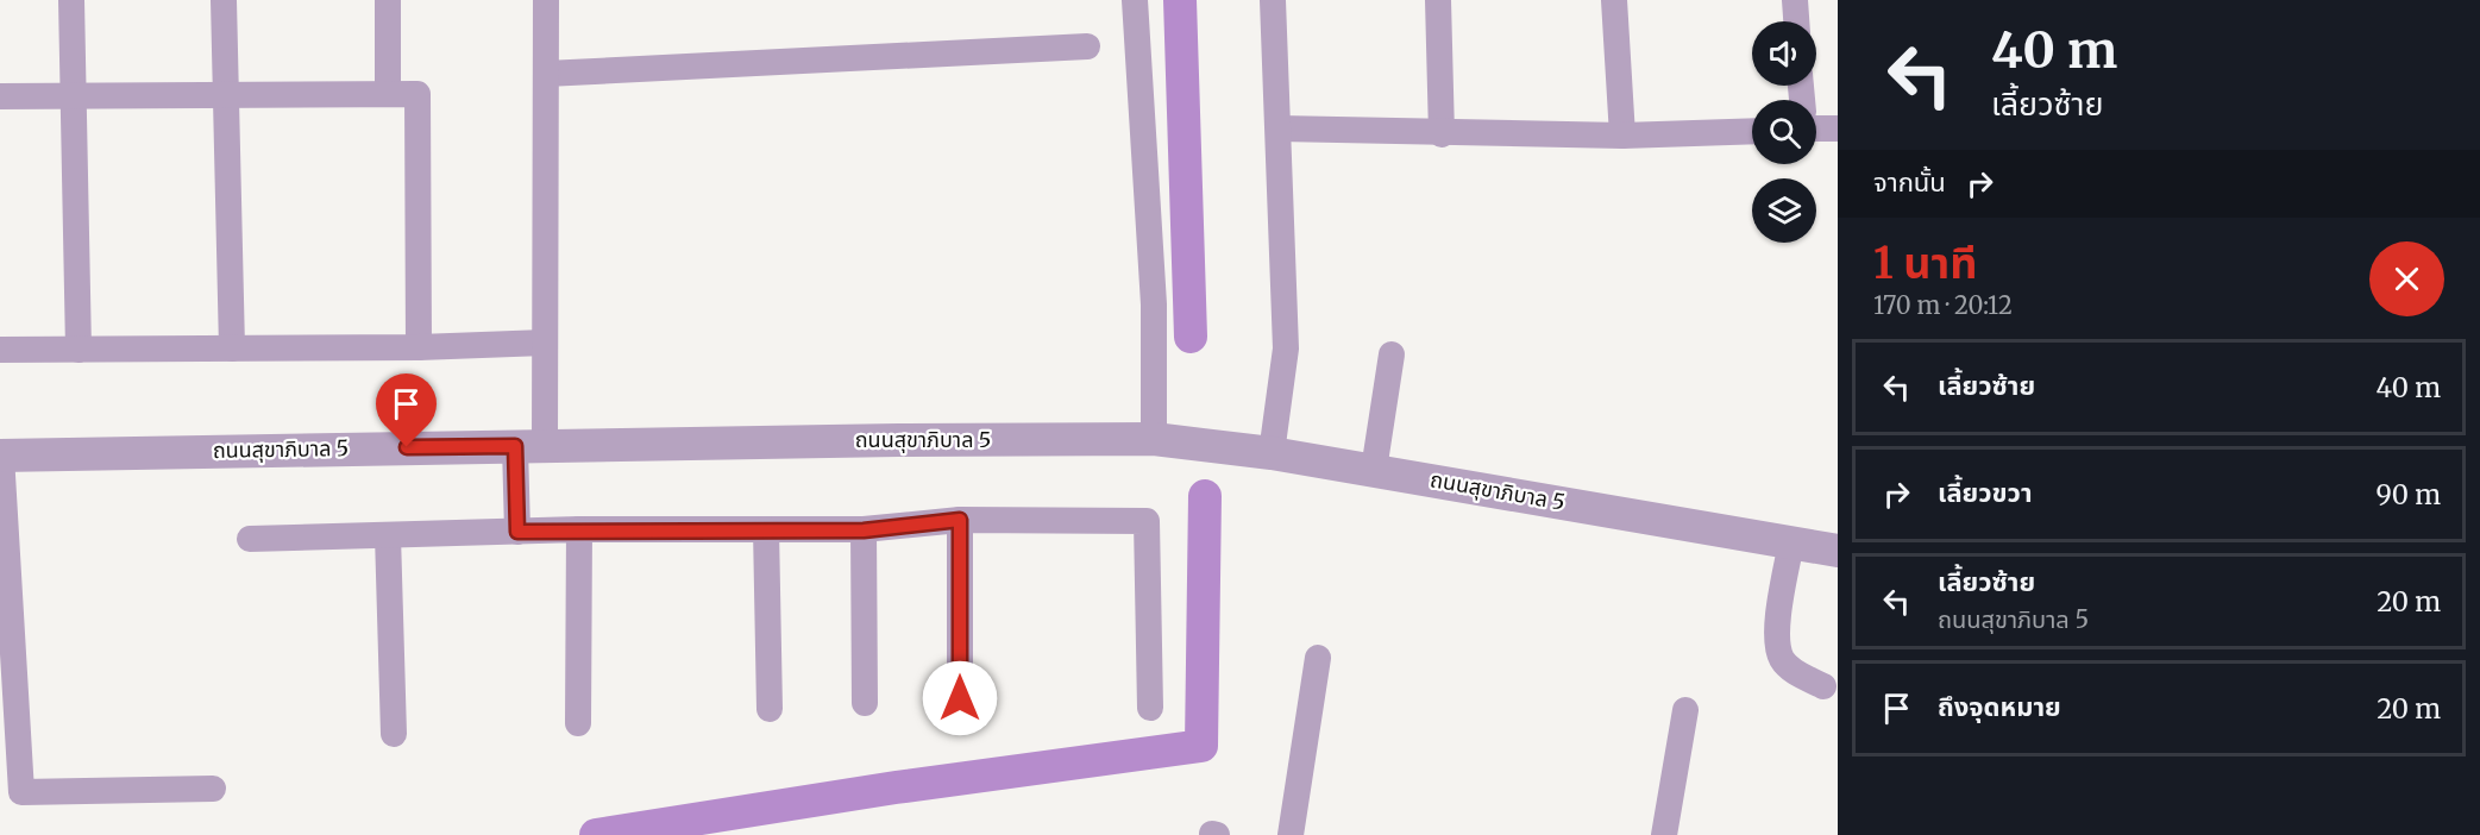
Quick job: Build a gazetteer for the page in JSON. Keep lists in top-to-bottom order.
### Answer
{
  "streets": {
    "street": ["ถนนสุขาภิบาล 5"]
  },
  "page": {
    "turn": ["40 m", "เลี้ยวซ้าย"],
    "then": "จากนั้น",
    "heading": ["1 นาที", "170 m · 20:12"],
    "list": [
      {
        "name": "เลี้ยวซ้าย",
        "value": "40 m"
      },
      {
        "name": "เลี้ยวขวา",
        "value": "90 m"
      },
      {
        "name": "เลี้ยวซ้าย",
        "note": "ถนนสุขาภิบาล 5",
        "value": "20 m"
      },
      {
        "name": "ถึงจุดหมาย",
        "value": "20 m"
      }
    ]
  }
}
